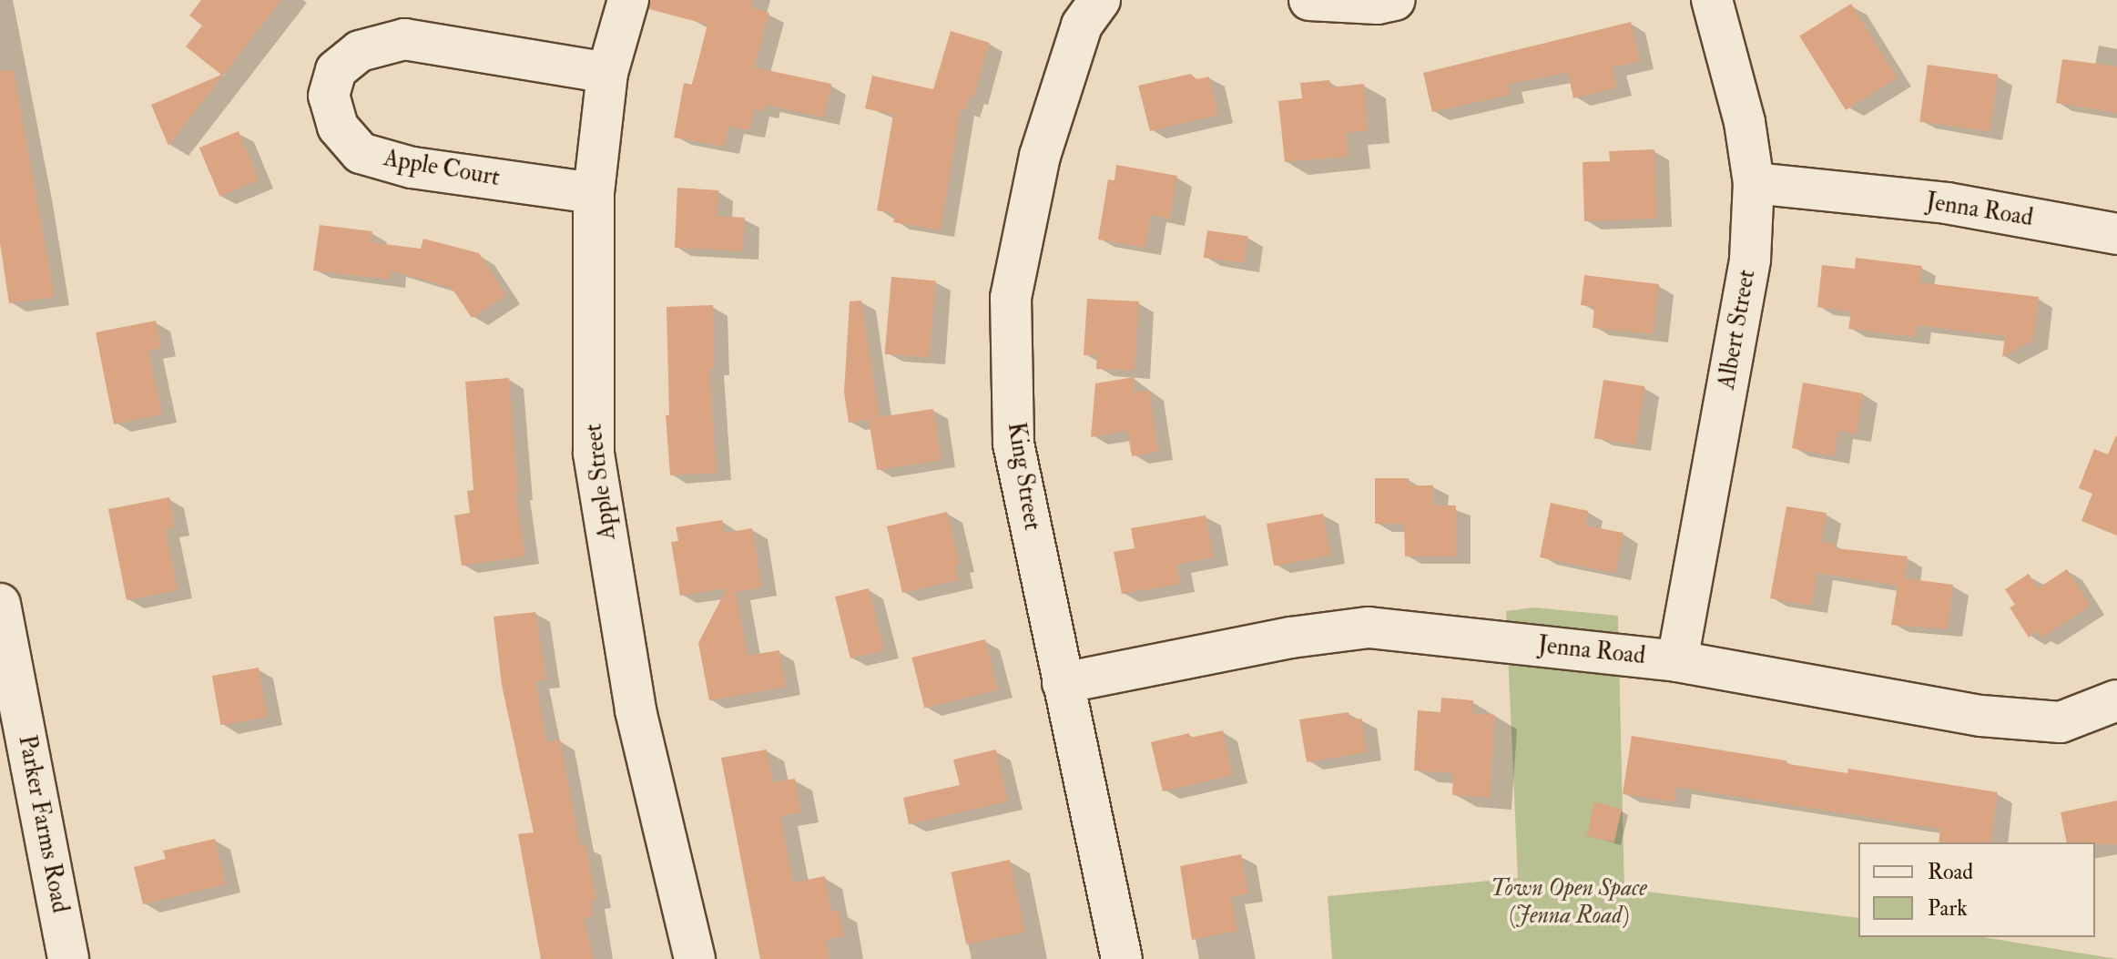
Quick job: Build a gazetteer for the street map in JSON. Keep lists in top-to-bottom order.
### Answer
{
  "streets": {
    "street": [
      "Apple Court",
      "Jenna Road",
      "Albert Street",
      "King Street",
      "Apple Street",
      "Parker Farms Road"
    ]
  },
  "crossings": [
    ["Apple Court", "Apple Street"],
    ["Jenna Road", "Albert Street"],
    ["Jenna Road", "King Street"]
  ],
  "parks": ["Town Open Space (Jenna Road)"],
  "legend": ["Road", "Park"]
}
